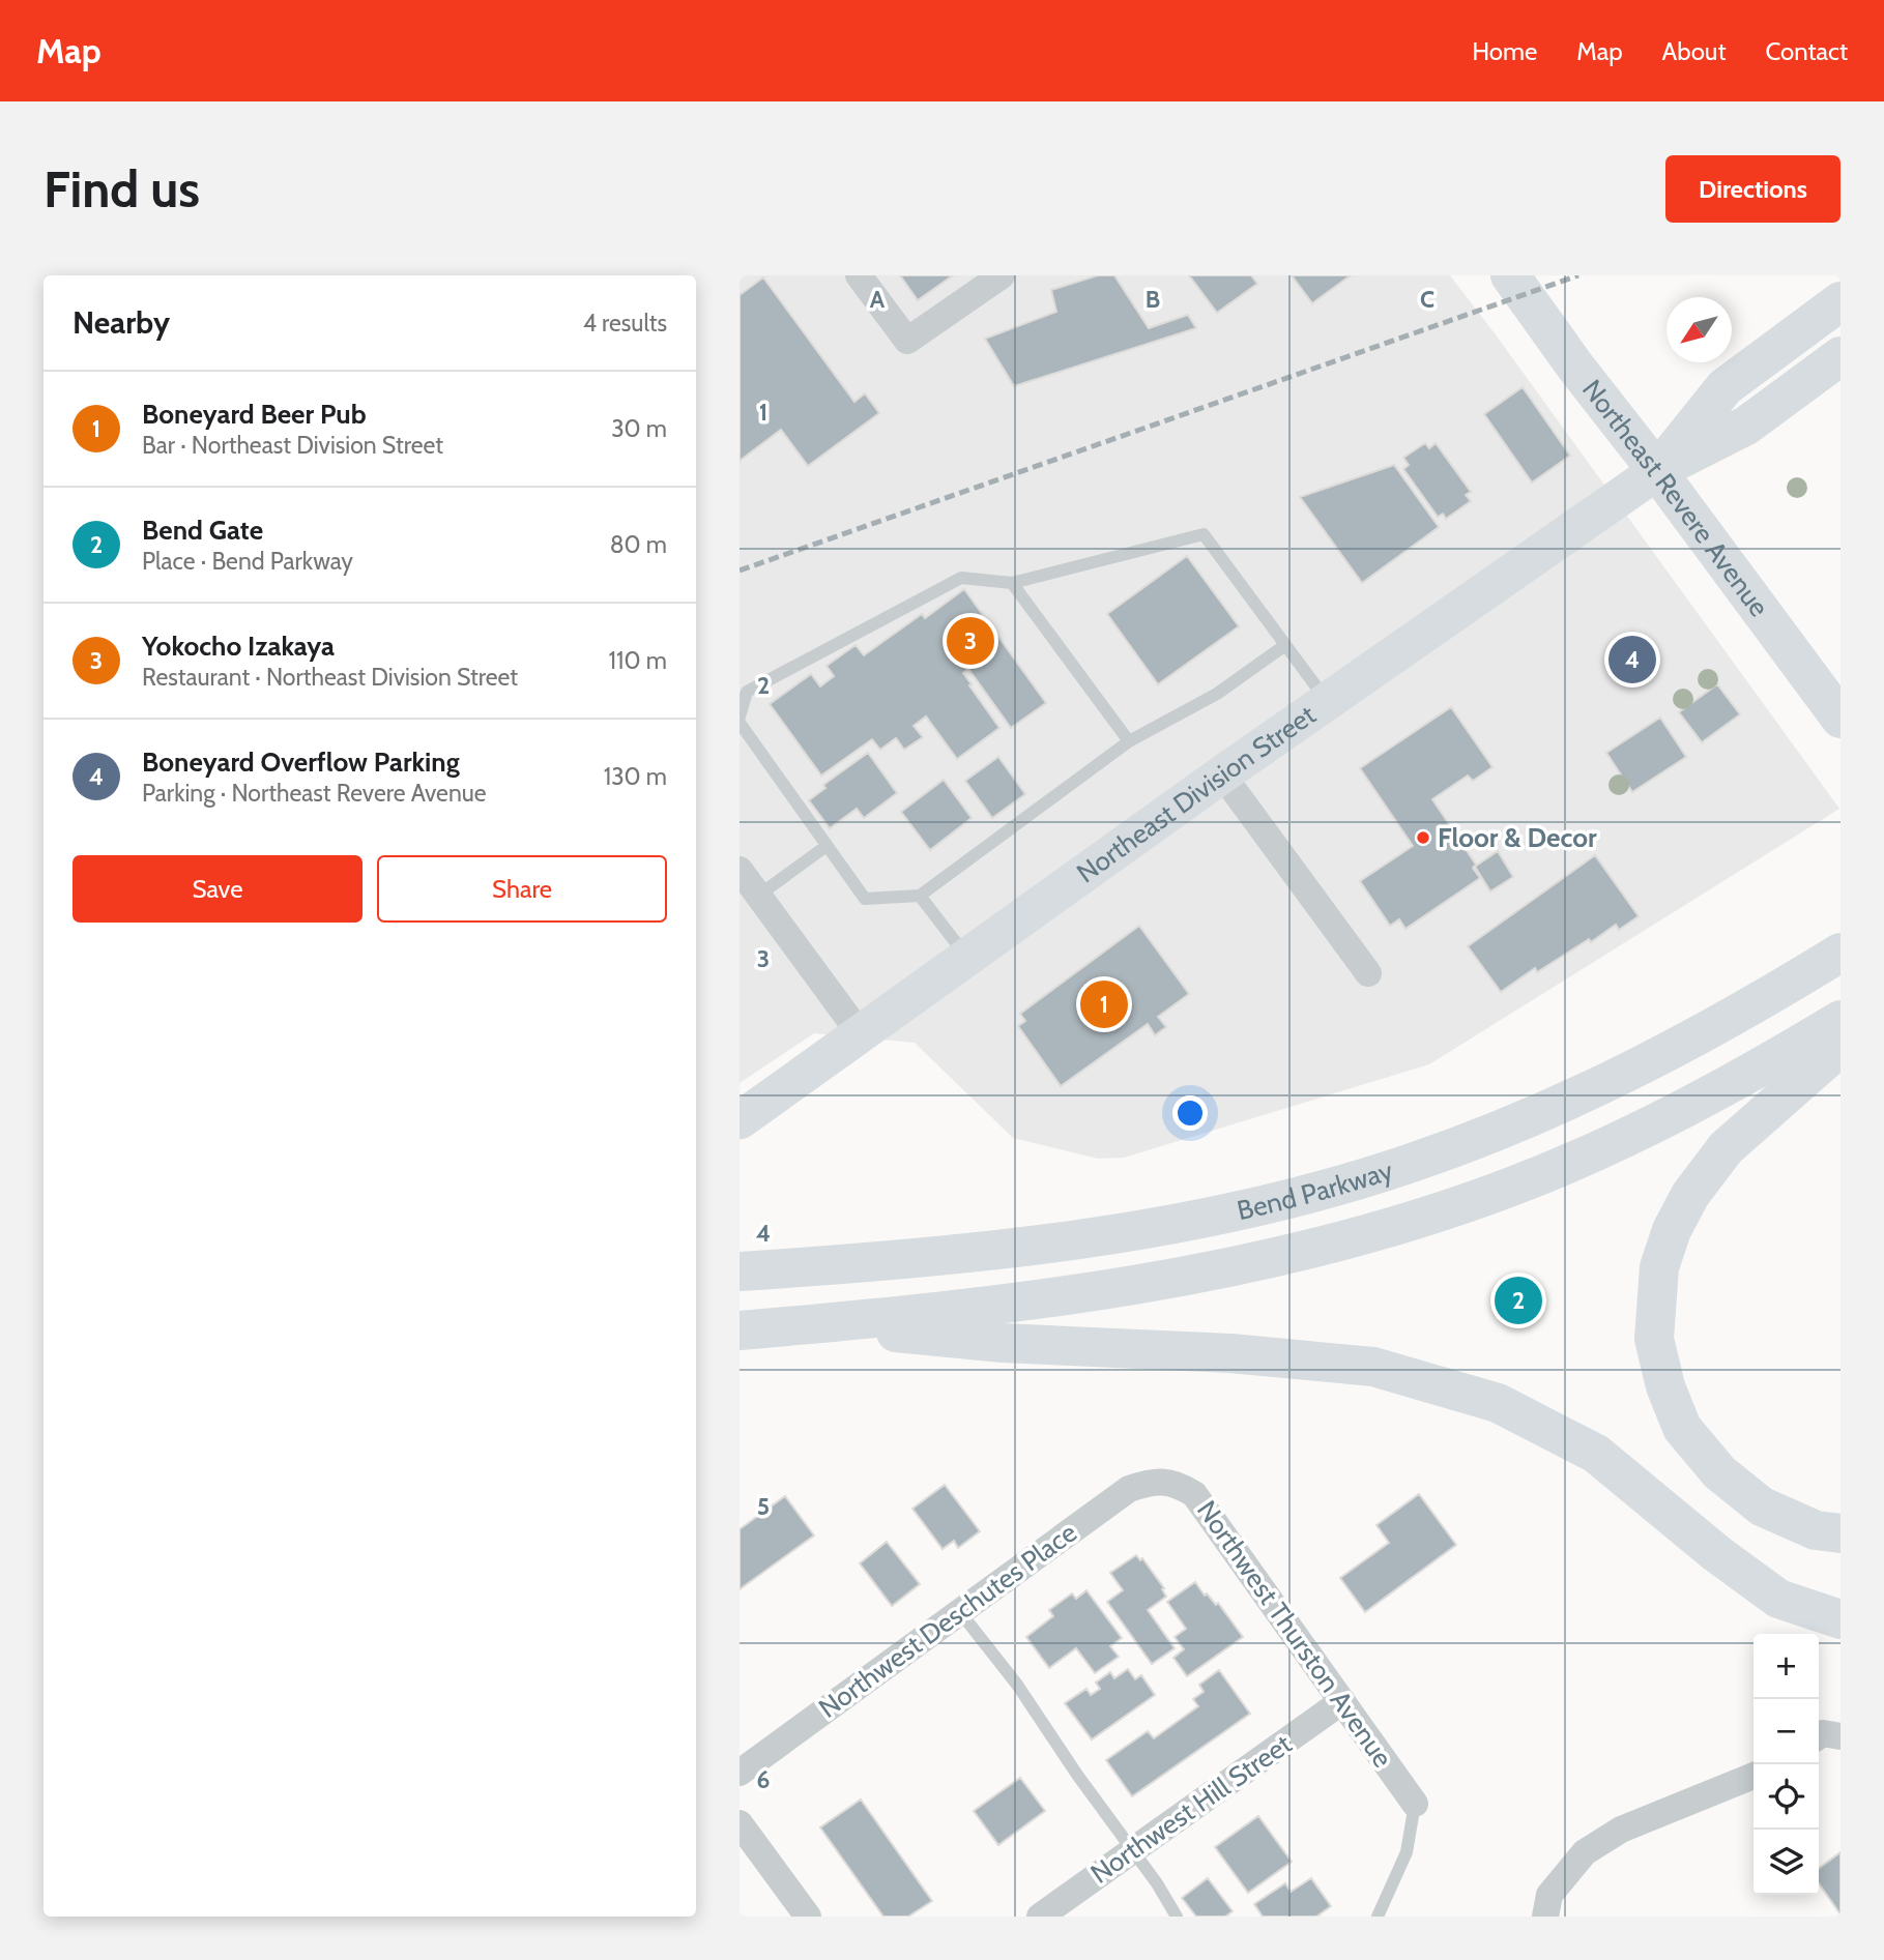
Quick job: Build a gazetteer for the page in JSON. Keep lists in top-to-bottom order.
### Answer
{
  "streets": {
    "main road": ["Northeast Revere Avenue", "Northeast Division Street", "Bend Parkway"],
    "street": ["Northwest Deschutes Place", "Northwest Thurston Avenue", "Northwest Hill Street"]
  },
  "crossings": [
    ["Northeast Revere Avenue", "Northeast Division Street"],
    ["Northwest Deschutes Place", "Northwest Thurston Avenue"],
    ["Northwest Thurston Avenue", "Northwest Hill Street"]
  ],
  "places": ["Floor & Decor"],
  "north": "bottom left",
  "page": {
    "header": "Map",
    "nav": [
      "Home",
      "Map",
      "About",
      "Contact"
    ],
    "buttons": [
      "Directions",
      ["Save", "Share"]
    ],
    "title": "Find us",
    "heading": ["Nearby", "4 results"],
    "list": [
      {
        "mark": "1",
        "name": "Boneyard Beer Pub",
        "note": "Bar · Northeast Division Street",
        "value": "30 m"
      },
      {
        "mark": "2",
        "name": "Bend Gate",
        "note": "Place · Bend Parkway",
        "value": "80 m"
      },
      {
        "mark": "3",
        "name": "Yokocho Izakaya",
        "note": "Restaurant · Northeast Division Street",
        "value": "110 m"
      },
      {
        "mark": "4",
        "name": "Boneyard Overflow Parking",
        "note": "Parking · Northeast Revere Avenue",
        "value": "130 m"
      }
    ],
    "pins": [
      "3",
      "4",
      "1",
      "2"
    ],
    "map_buttons": ["+", "−"]
  },
  "grid": {
    "columns": ["A", "B", "C"],
    "rows": [
      "1",
      "2",
      "3",
      "4",
      "5",
      "6"
    ]
  }
}
